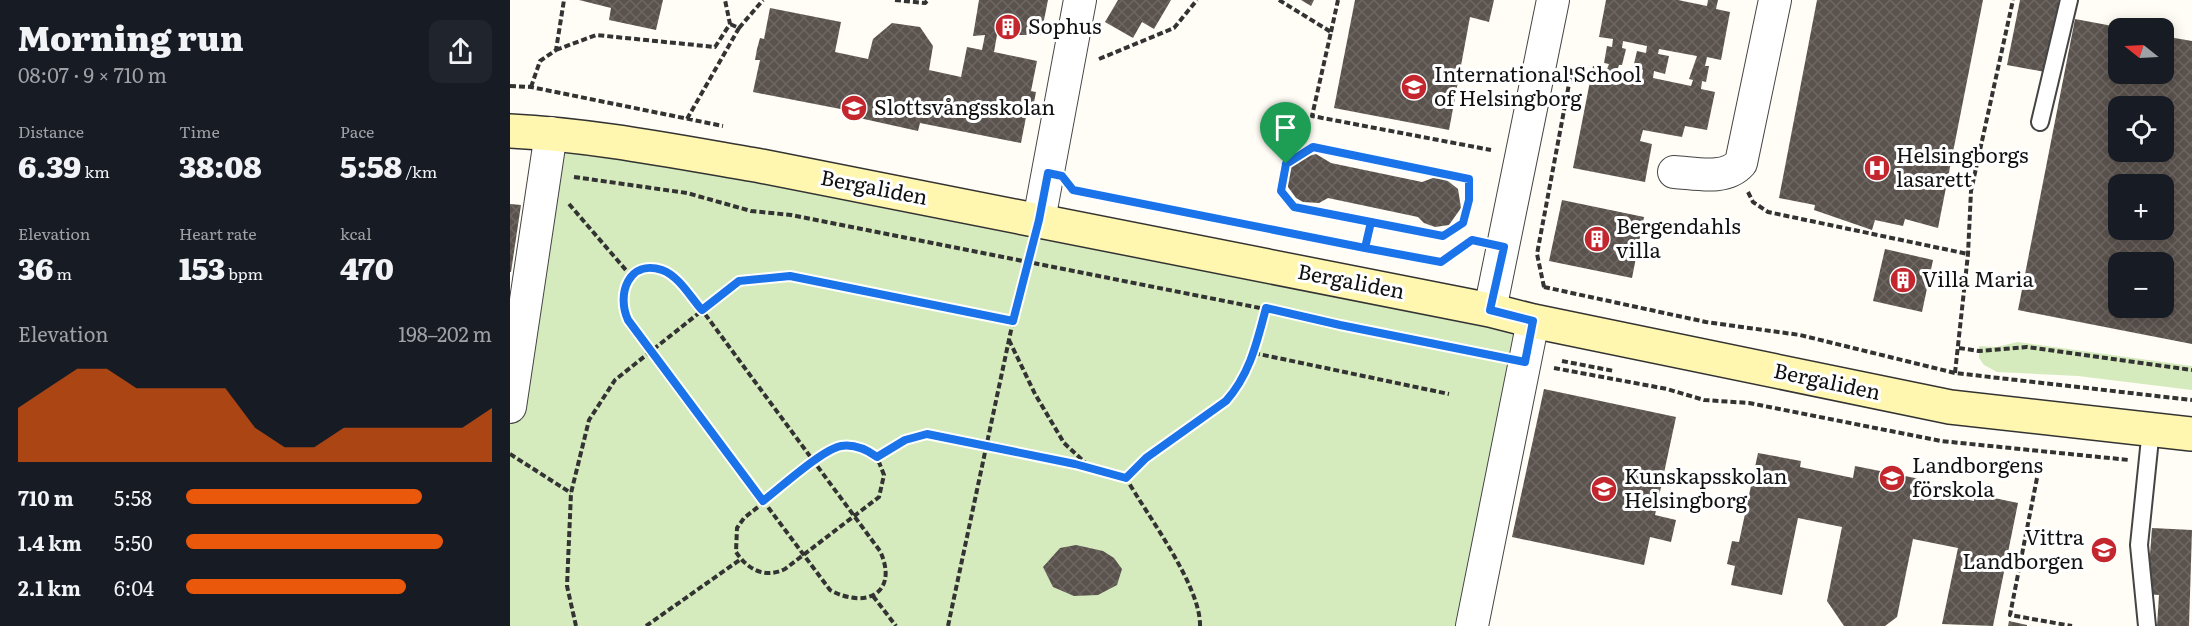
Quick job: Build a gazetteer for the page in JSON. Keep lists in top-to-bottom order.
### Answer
{
  "streets": {
    "street": ["Bergaliden"]
  },
  "places": {
    "building": ["Sophus", "Bergendahls villa", "Villa Maria"],
    "school or university": [
      "International School of Helsingborg",
      "Slottsvångsskolan",
      "Landborgens förskola",
      "Kunskapsskolan Helsingborg",
      "Vittra Landborgen"
    ],
    "hospital": ["Helsingborgs lasarett"]
  },
  "north": "left",
  "page": {
    "heading": ["Morning run", "08:07 · 9 × 710 m"],
    "map_buttons": ["+", "−"],
    "stats": [
      ["Distance", "6.39 km"],
      ["Time", "38:08"],
      ["Pace", "5:58 /km"],
      ["Elevation", "36 m"],
      ["Heart rate", "153 bpm"],
      ["kcal", "470"]
    ],
    "chart": ["Elevation", "198–202 m"],
    "list": [
      {
        "name": "710 m",
        "note": "5:58"
      },
      {
        "name": "1.4 km",
        "note": "5:50"
      },
      {
        "name": "2.1 km",
        "note": "6:04"
      }
    ]
  }
}
